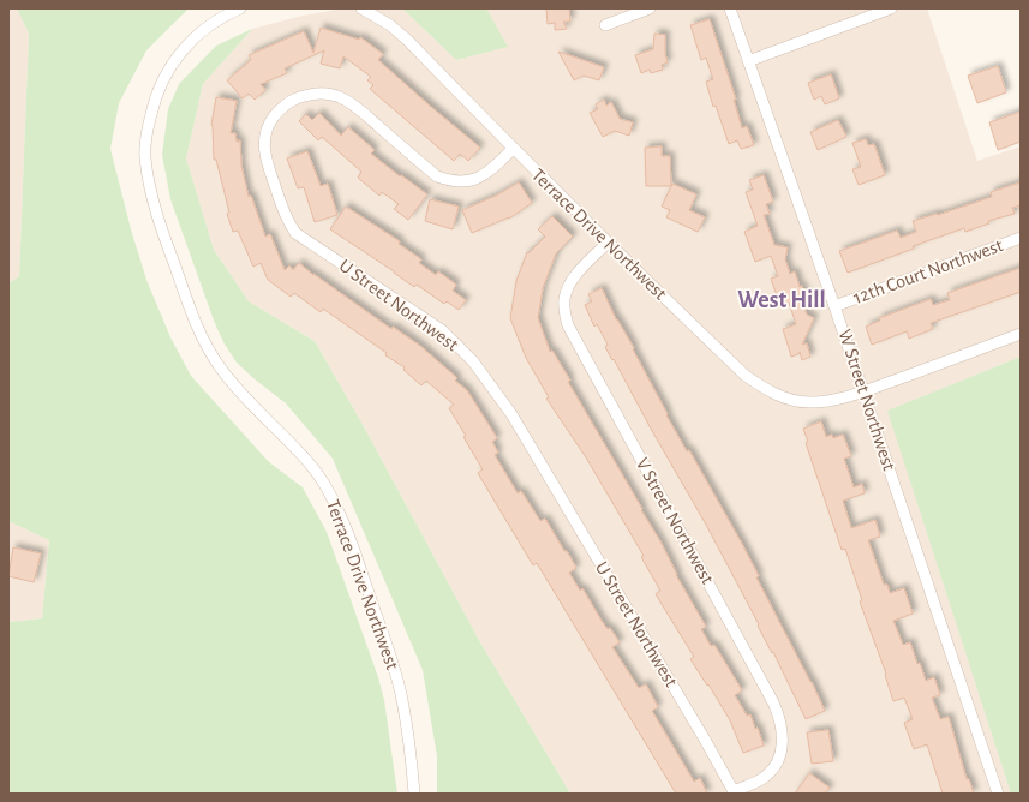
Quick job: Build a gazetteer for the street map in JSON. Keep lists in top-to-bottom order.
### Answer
{
  "streets": {
    "street": [
      "Terrace Drive Northwest",
      "12th Court Northwest",
      "U Street Northwest",
      "W Street Northwest",
      "V Street Northwest"
    ]
  },
  "crossings": [
    ["Terrace Drive Northwest", "U Street Northwest"],
    ["Terrace Drive Northwest", "W Street Northwest"],
    ["Terrace Drive Northwest", "V Street Northwest"],
    ["12th Court Northwest", "W Street Northwest"],
    ["U Street Northwest", "V Street Northwest"]
  ],
  "districts": ["West Hill"]
}
